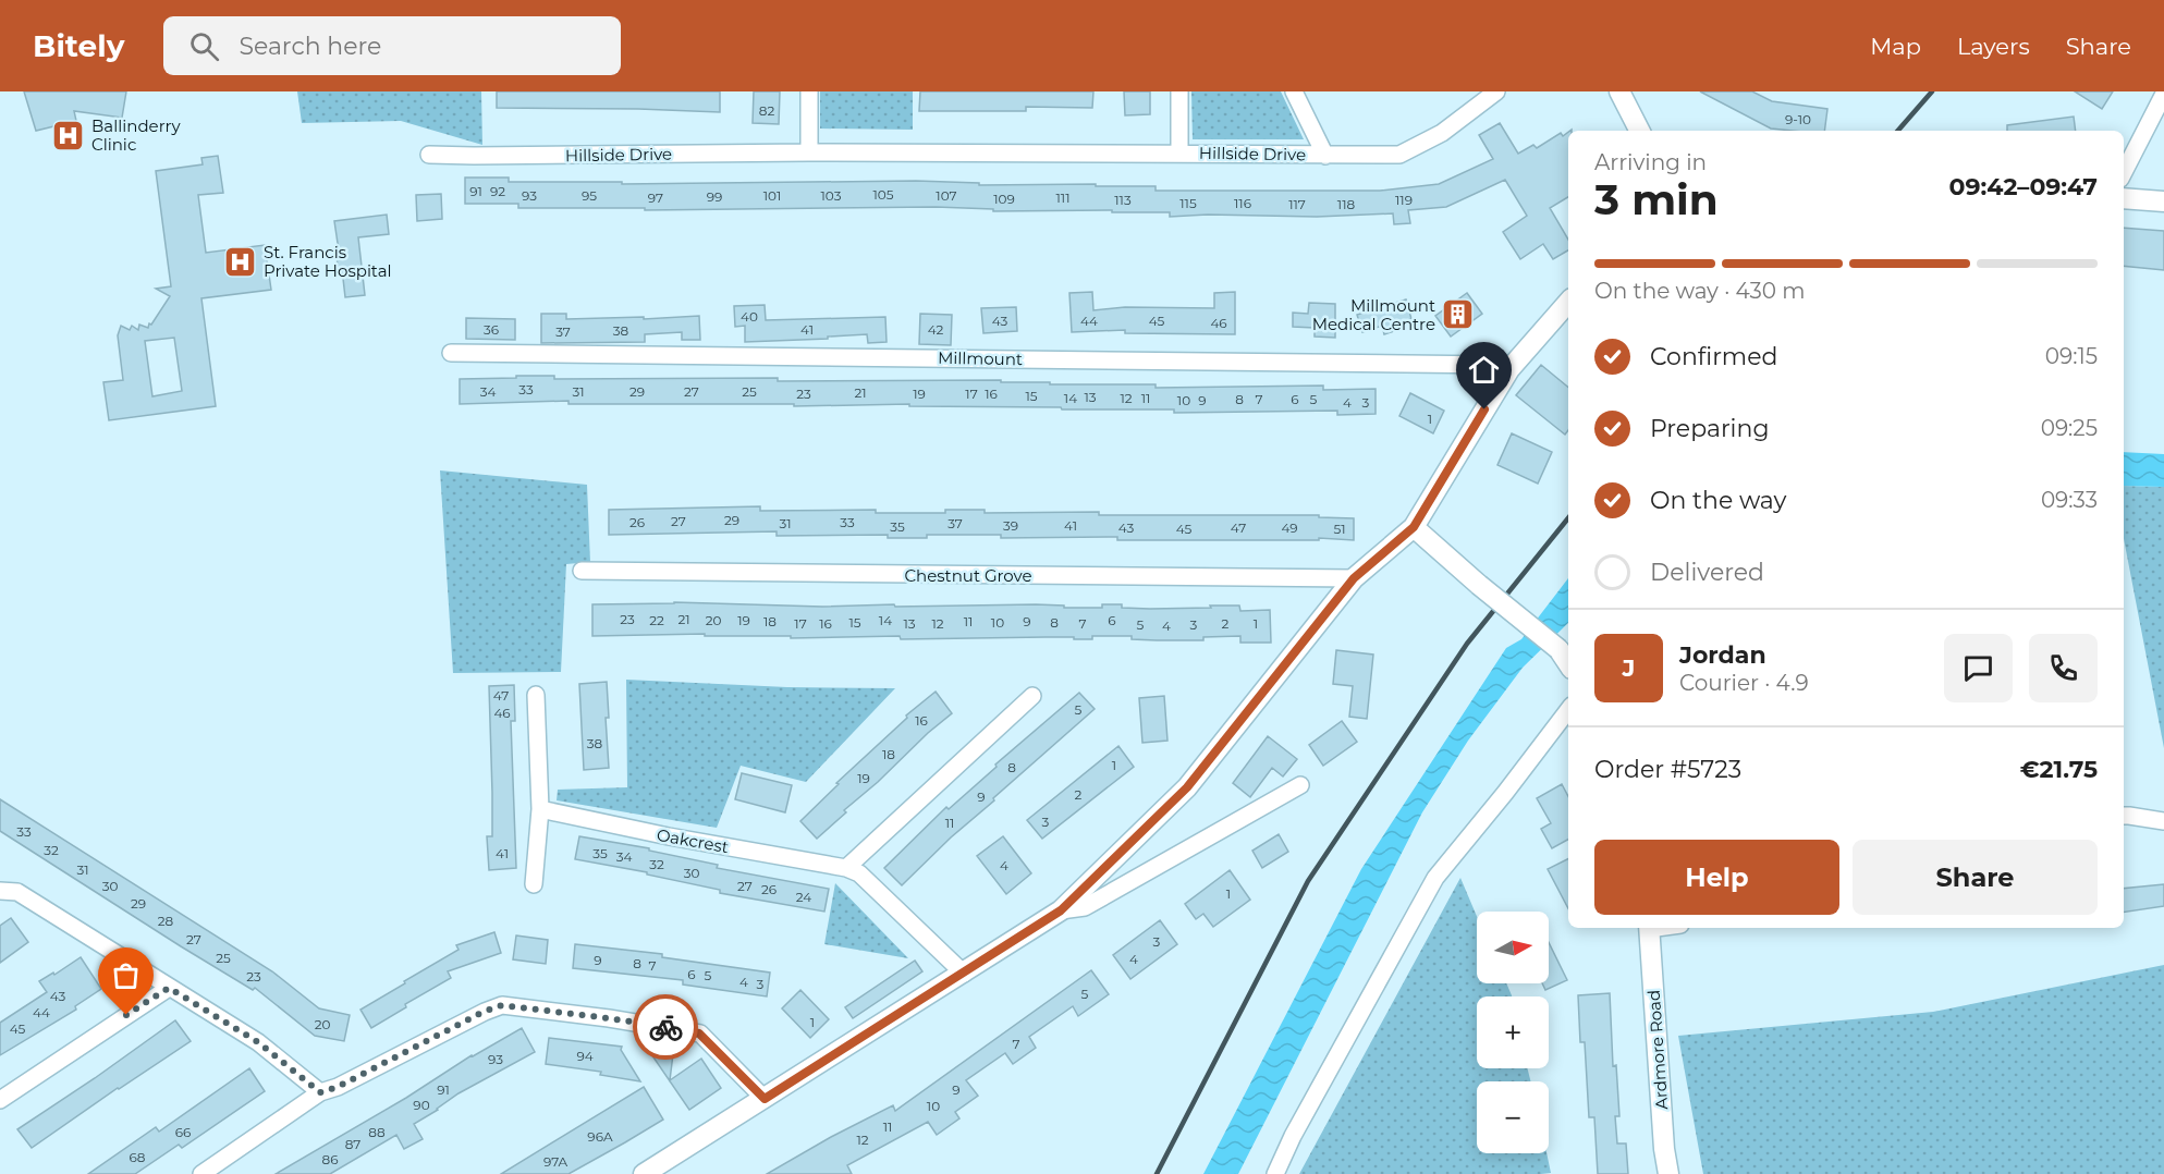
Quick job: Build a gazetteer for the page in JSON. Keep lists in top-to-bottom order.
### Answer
{
  "streets": {
    "street": [
      "Hillside Drive",
      "Millmount",
      "Chestnut Grove",
      "Oakcrest",
      "Ardmore Road"
    ]
  },
  "places": {
    "hospital": ["Ballinderry Clinic", "St. Francis Private Hospital"],
    "building": ["Millmount Medical Centre"]
  },
  "house_numbers": [
    "82",
    "9-10",
    "91",
    "92",
    "105",
    "93",
    "95",
    "101",
    "103",
    "107",
    "99",
    "97",
    "111",
    "109",
    "113",
    "119",
    "115",
    "116",
    "117",
    "118",
    "40",
    "43",
    "44",
    "45",
    "46",
    "36",
    "41",
    "42",
    "38",
    "37",
    "33",
    "34",
    "31",
    "29",
    "27",
    "25",
    "21",
    "23",
    "19",
    "17",
    "16",
    "15",
    "13",
    "14",
    "12",
    "11",
    "8",
    "7",
    "6",
    "5",
    "10",
    "9",
    "4",
    "3",
    "1",
    "29",
    "27",
    "26",
    "33",
    "31",
    "37",
    "39",
    "41",
    "35",
    "43",
    "47",
    "49",
    "45",
    "51",
    "23",
    "21",
    "22",
    "20",
    "19",
    "14",
    "6",
    "18",
    "11",
    "9",
    "15",
    "10",
    "8",
    "17",
    "16",
    "13",
    "12",
    "7",
    "2",
    "1",
    "5",
    "3",
    "4",
    "47",
    "5",
    "46",
    "16",
    "38",
    "18",
    "1",
    "8",
    "19",
    "2",
    "9",
    "3",
    "11",
    "33",
    "32",
    "41",
    "35",
    "34",
    "32",
    "4",
    "31",
    "30",
    "30",
    "27",
    "26",
    "1",
    "24",
    "29",
    "28",
    "27",
    "3",
    "25",
    "4",
    "9",
    "8",
    "7",
    "6",
    "5",
    "23",
    "4",
    "3",
    "5",
    "43",
    "44",
    "1",
    "20",
    "45",
    "7",
    "94",
    "93",
    "91",
    "9",
    "90",
    "10",
    "11",
    "66",
    "88",
    "96A",
    "12",
    "87",
    "68",
    "86",
    "97A"
  ],
  "north": "right",
  "page": {
    "header": "Bitely",
    "search": "Search here",
    "nav": ["Map", "Layers", "Share"],
    "heading": ["3 min", "Arriving in", "09:42–09:47"],
    "panel": [
      "Jordan",
      "Courier · 4.9",
      "Order #5723",
      "€21.75"
    ],
    "bar": "On the way · 430 m",
    "list": [
      ["Confirmed", "09:15"],
      ["Preparing", "09:25"],
      ["On the way", "09:33"],
      "Delivered"
    ],
    "round": "J",
    "buttons": ["Help", "Share"],
    "map_buttons": ["+", "−"]
  }
}
